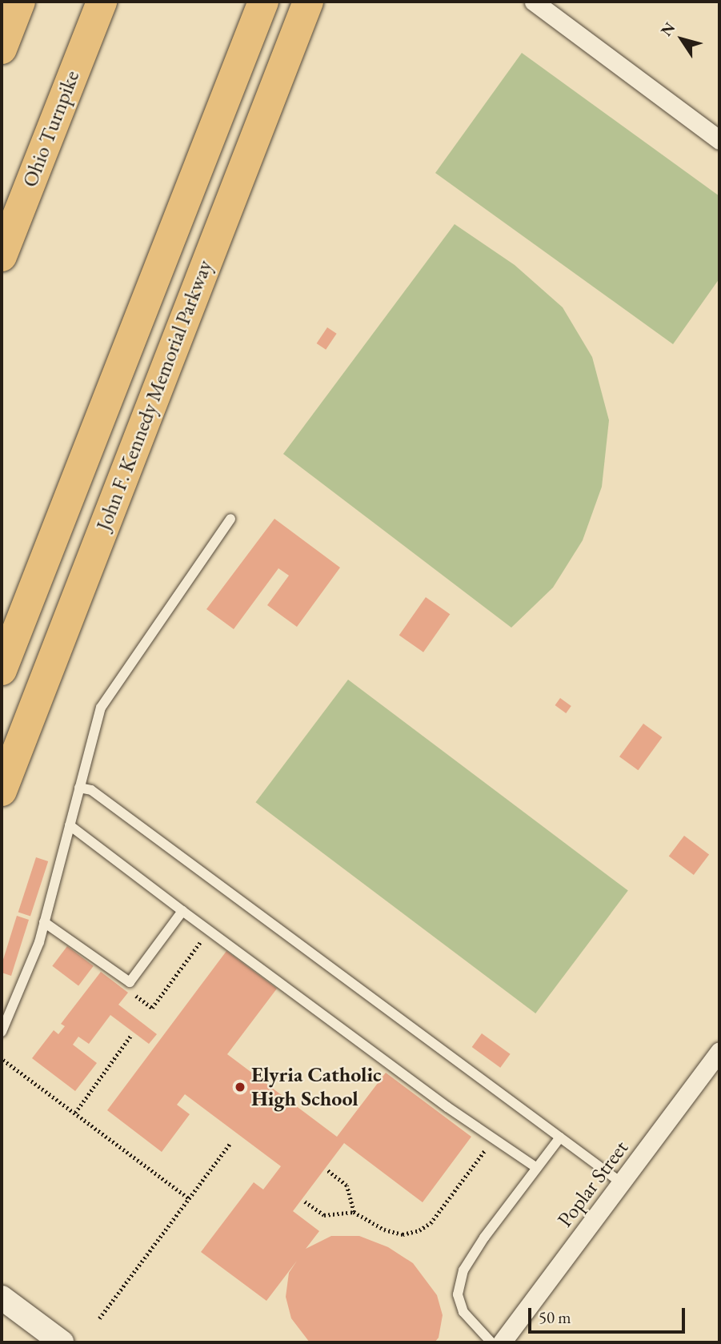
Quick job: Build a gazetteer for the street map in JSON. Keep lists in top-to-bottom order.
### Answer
{
  "streets": {
    "highway": ["Ohio Turnpike", "John F. Kennedy Memorial Parkway"],
    "street": ["Poplar Street"]
  },
  "places": ["Elyria Catholic High School"],
  "scale_bar": "50 m",
  "north": "top left"
}
